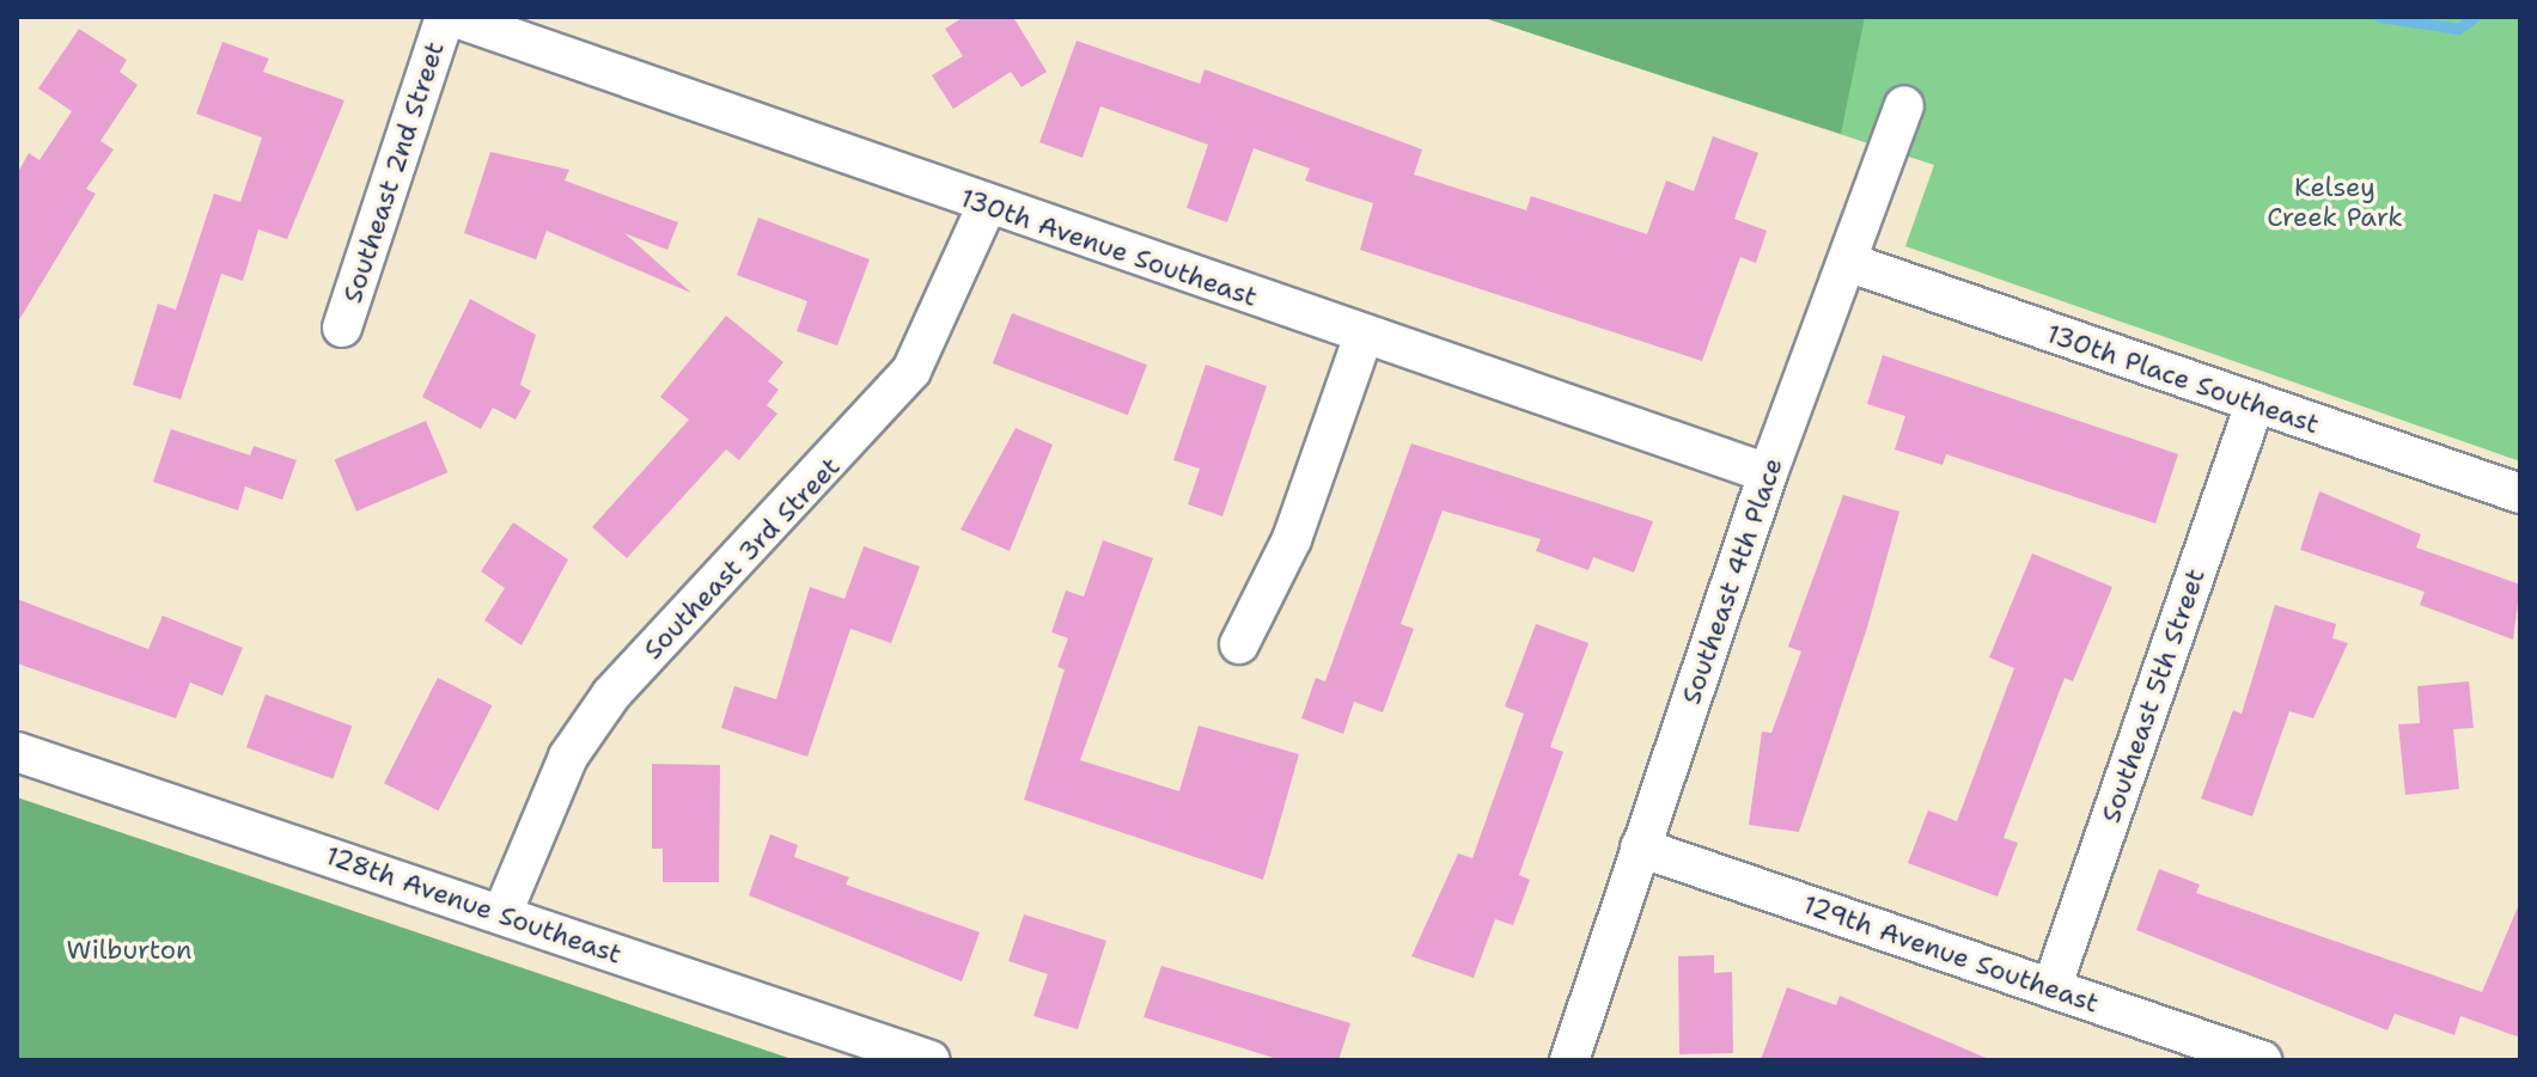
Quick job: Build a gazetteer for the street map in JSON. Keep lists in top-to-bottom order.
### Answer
{
  "streets": {
    "street": [
      "Southeast 2nd Street",
      "130th Avenue Southeast",
      "130th Place Southeast",
      "Southeast 3rd Street",
      "Southeast 4th Place",
      "Southeast 5th Street",
      "128th Avenue Southeast",
      "129th Avenue Southeast"
    ]
  },
  "crossings": [
    ["130th Avenue Southeast", "Southeast 3rd Street"],
    ["130th Avenue Southeast", "Southeast 4th Place"],
    ["130th Place Southeast", "Southeast 4th Place"],
    ["130th Place Southeast", "Southeast 5th Street"],
    ["Southeast 3rd Street", "128th Avenue Southeast"],
    ["Southeast 4th Place", "129th Avenue Southeast"],
    ["Southeast 5th Street", "129th Avenue Southeast"]
  ],
  "parks": ["Kelsey Creek Park", "Wilburton"]
}
